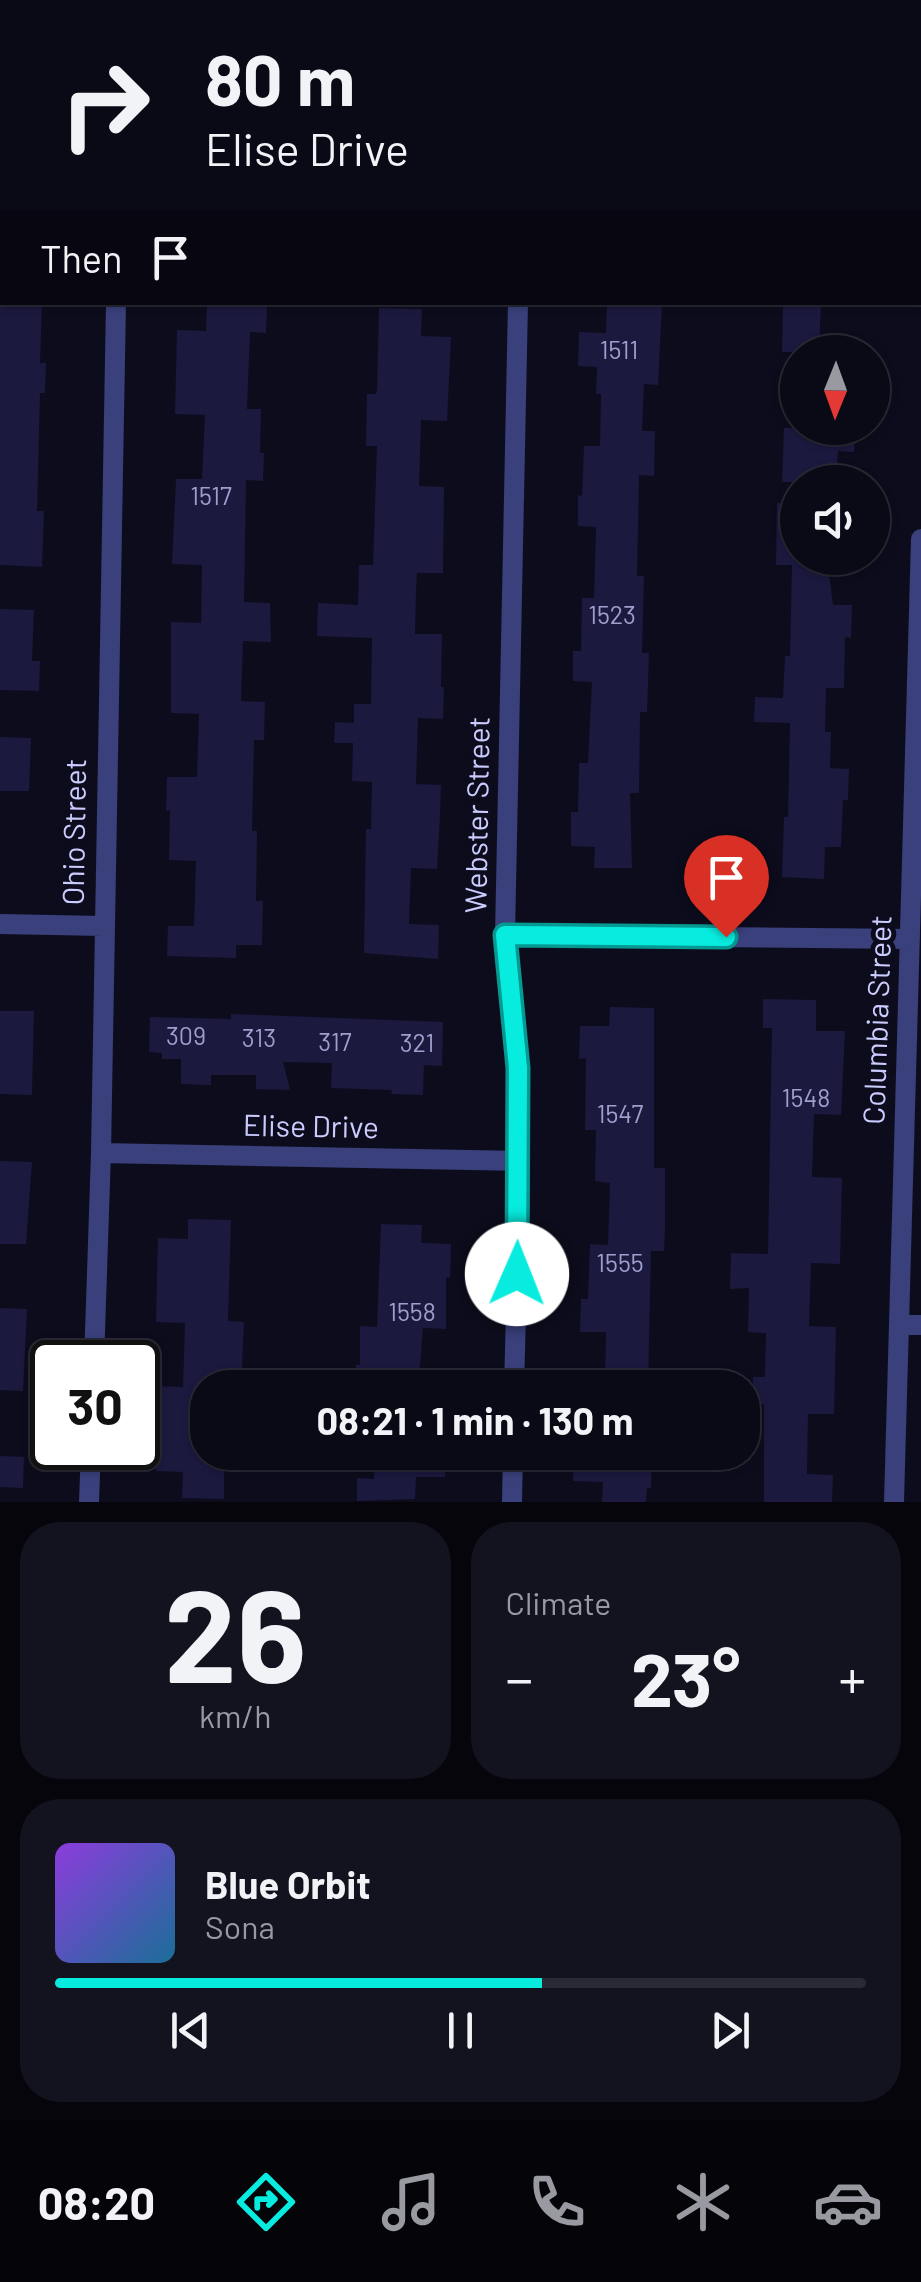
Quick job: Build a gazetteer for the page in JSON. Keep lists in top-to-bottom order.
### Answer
{
  "streets": {
    "street": [
      "Webster Street",
      "Ohio Street",
      "Columbia Street",
      "Elise Drive"
    ]
  },
  "crossings": [
    ["Webster Street", "Elise Drive"],
    ["Ohio Street", "Elise Drive"]
  ],
  "house_numbers": [
    "1511",
    "1517",
    "1523",
    "309",
    "313",
    "317",
    "321",
    "1548",
    "1547",
    "1555",
    "1558"
  ],
  "north": "bottom",
  "page": {
    "turn": ["80 m", "Elise Drive"],
    "then": "Then",
    "limit": "30",
    "trip": "08:21 · 1 min · 130 m",
    "tile": [
      ["26", "km/h"],
      "Climate"
    ],
    "heat": ["−", "23°", "+"],
    "song": ["Blue Orbit", "Sona"],
    "tabs": "08:20"
  }
}
